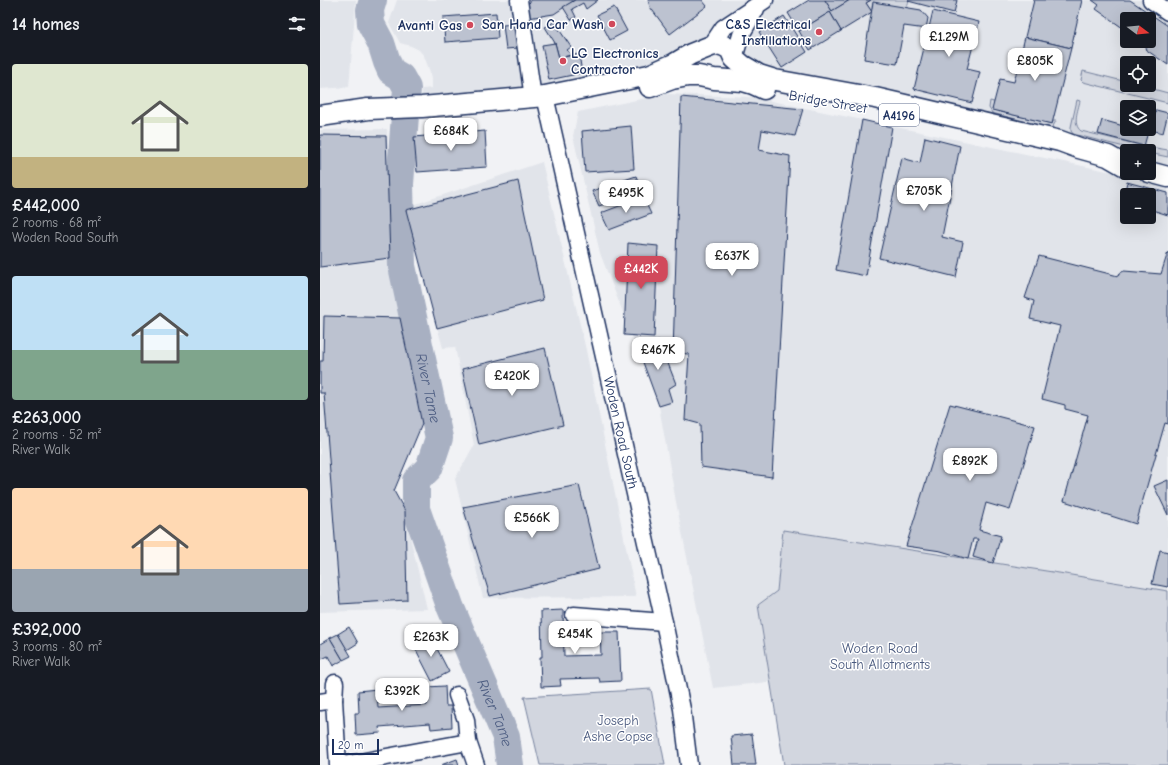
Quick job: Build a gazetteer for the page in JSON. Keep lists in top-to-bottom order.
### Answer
{
  "streets": {
    "main road": ["Bridge Street", "A4196"],
    "street": ["Woden Road South"]
  },
  "crossings": [
    ["Bridge Street", "A4196"],
    ["Bridge Street", "Woden Road South"],
    ["A4196", "Woden Road South"]
  ],
  "water": ["River Tame"],
  "parks": ["Woden Road South Allotments", "Joseph Ashe Copse"],
  "places": [
    "San Hand Car Wash",
    "Avanti Gas",
    "C&S Electrical Instillations",
    "LG Electronics Contractor"
  ],
  "scale_bar": "20 m",
  "north": "right",
  "page": {
    "heading": "14 homes",
    "map_buttons": ["+", "−"],
    "price": [
      "£1.29M",
      "£805K",
      "£684K",
      "£705K",
      "£495K",
      "£637K",
      "£442K",
      "£467K",
      "£420K",
      "£892K",
      "£566K",
      "£454K",
      "£263K",
      "£392K"
    ],
    "list": [
      {
        "name": "£442,000",
        "note": "2 rooms · 68 m² · Woden Road South"
      },
      {
        "name": "£263,000",
        "note": "2 rooms · 52 m² · River Walk"
      },
      {
        "name": "£392,000",
        "note": "3 rooms · 80 m² · River Walk"
      }
    ],
    "scale": "20 m"
  }
}
